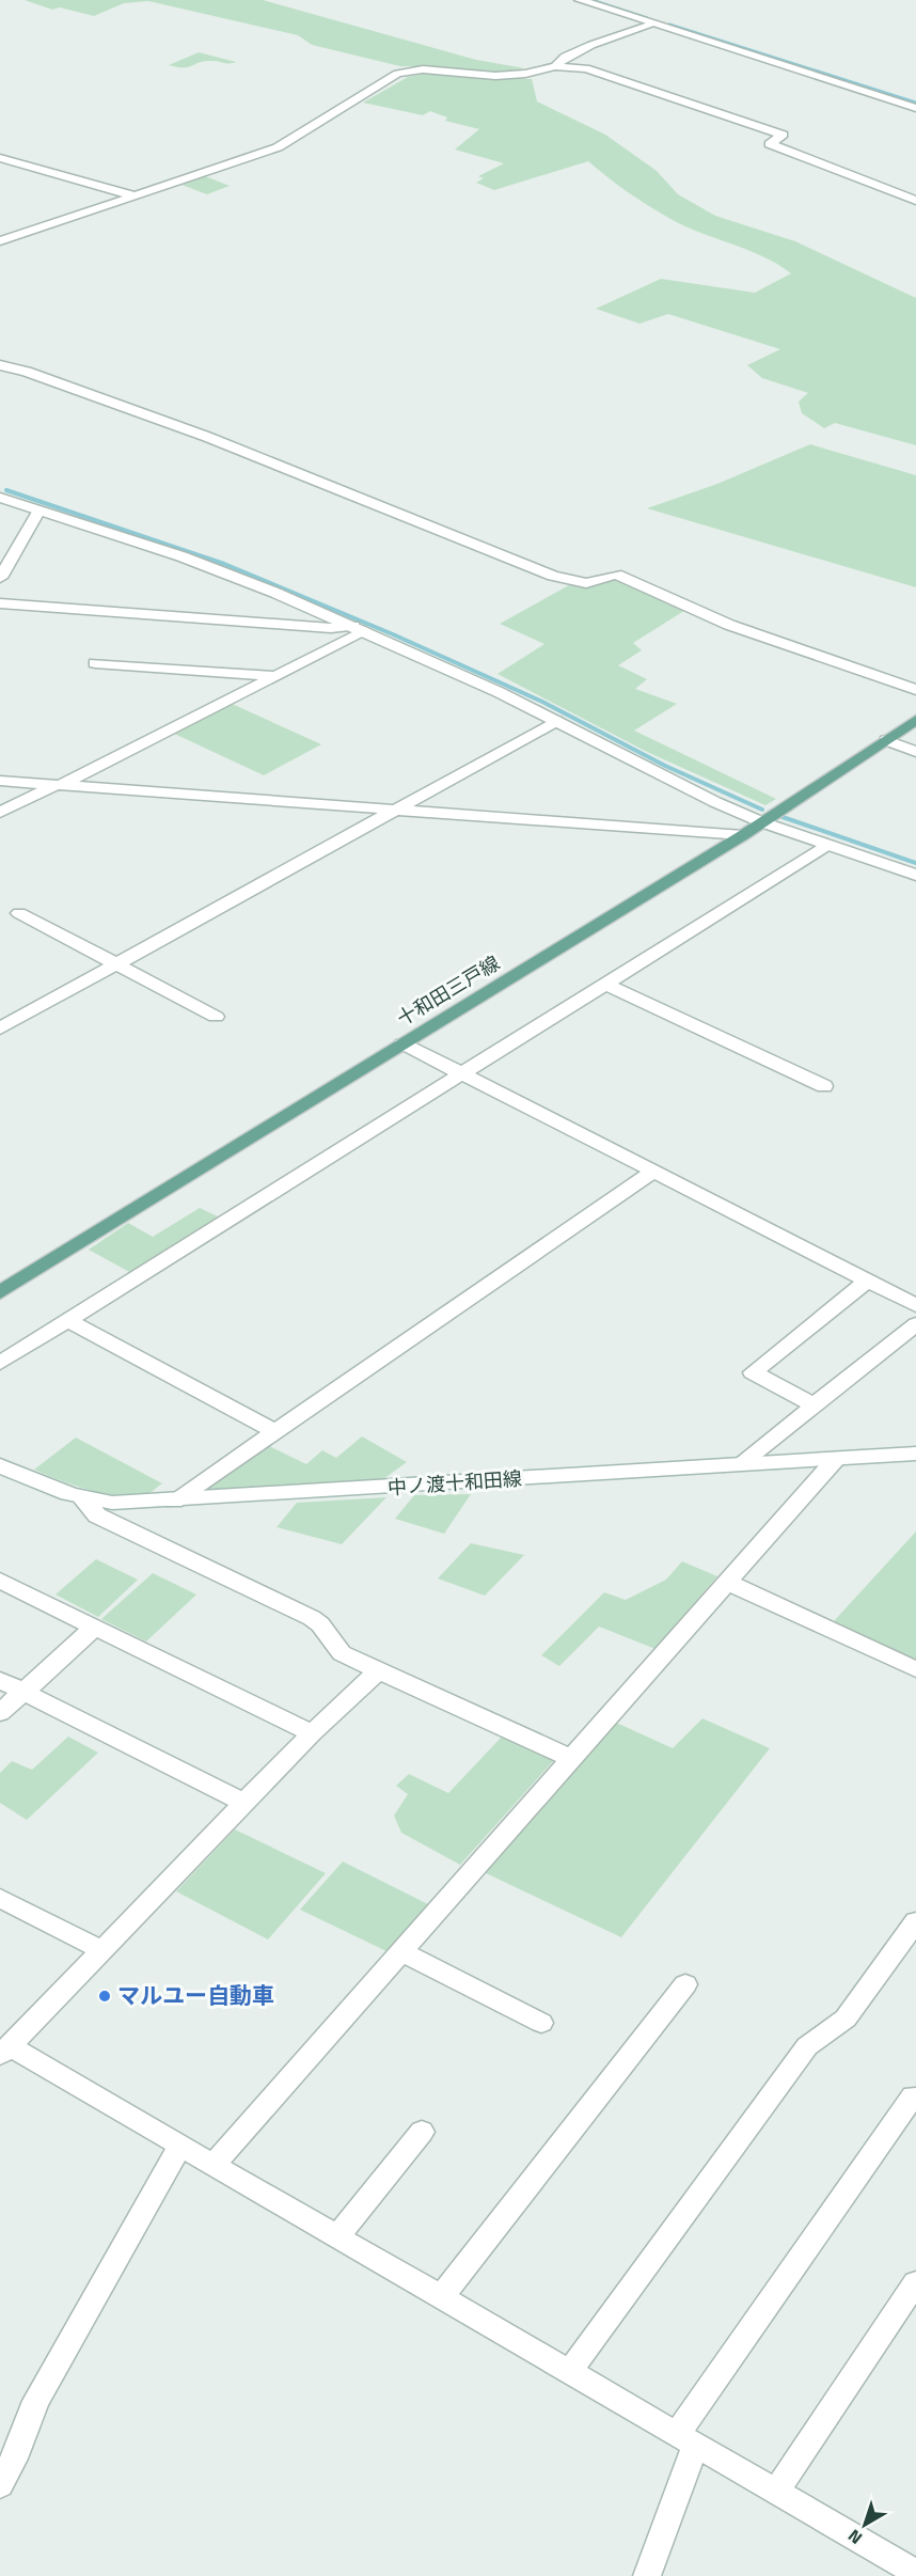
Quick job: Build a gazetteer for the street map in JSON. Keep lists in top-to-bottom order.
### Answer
{
  "streets": {
    "main road": ["十和田三戸線"],
    "street": ["中ノ渡十和田線"]
  },
  "places": ["マルユー自動車"],
  "north": "bottom left"
}
